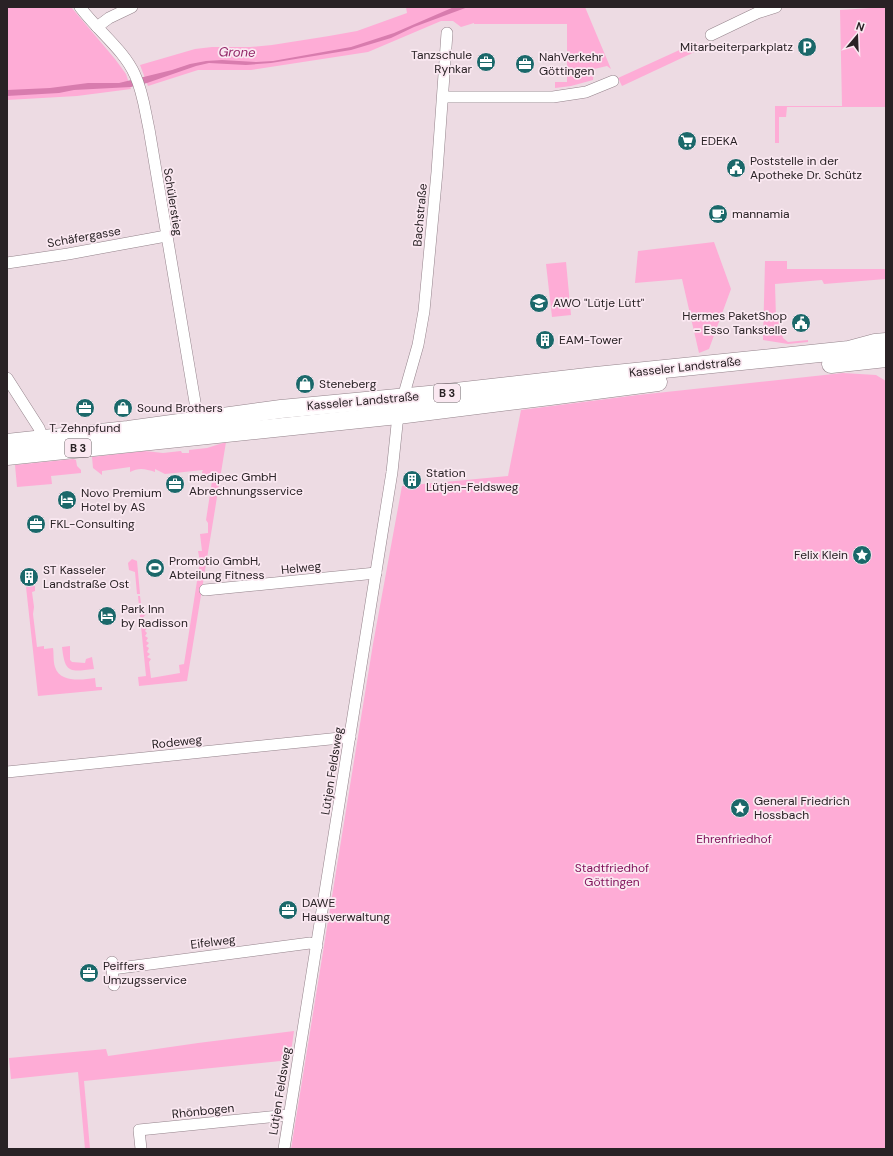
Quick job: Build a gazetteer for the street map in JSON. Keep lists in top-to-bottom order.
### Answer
{
  "streets": {
    "main road": ["Kasseler Landstraße", "B 3"],
    "street": [
      "Schülerstieg",
      "Bachstraße",
      "Schäfergasse",
      "Helweg",
      "Rodeweg",
      "Lütjen Feldsweg",
      "Eifelweg",
      "Rhönbogen"
    ]
  },
  "crossings": [
    ["Schülerstieg", "Schäfergasse"],
    ["Schülerstieg", "Kasseler Landstraße"],
    ["Bachstraße", "Kasseler Landstraße"],
    ["Bachstraße", "Lütjen Feldsweg"],
    ["Kasseler Landstraße", "Lütjen Feldsweg"],
    ["Helweg", "Lütjen Feldsweg"],
    ["Rodeweg", "Lütjen Feldsweg"],
    ["Lütjen Feldsweg", "Eifelweg"],
    ["Lütjen Feldsweg", "Rhönbogen"]
  ],
  "water": ["Grone"],
  "parks": ["Ehrenfriedhof", "Stadtfriedhof Göttingen"],
  "places": {
    "parking": ["Mitarbeiterparkplatz"],
    "office": [
      "Tanzschule Rynkar",
      "NahVerkehr Göttingen",
      "T. Zehnpfund",
      "medipec GmbH Abrechnungsservice",
      "FKL-Consulting",
      "DAWE Hausverwaltung",
      "Peiffers Umzugsservice"
    ],
    "supermarket": ["EDEKA"],
    "public building": ["Poststelle in der Apotheke Dr. Schütz", "Hermes PaketShop - Esso Tankstelle"],
    "cafe": ["mannamia"],
    "school or university": ["AWO \"Lütje Lütt\""],
    "building": ["EAM-Tower", "Station Lütjen-Feldsweg", "ST Kasseler Landstraße Ost"],
    "shop": ["Steneberg", "Sound Brothers"],
    "hotel": ["Novo Premium Hotel by AS", "Park Inn by Radisson"],
    "place": ["Felix Klein", "General Friedrich Hossbach"],
    "sports": ["Promotio GmbH, Abteilung Fitness"]
  },
  "north": "top"
}
